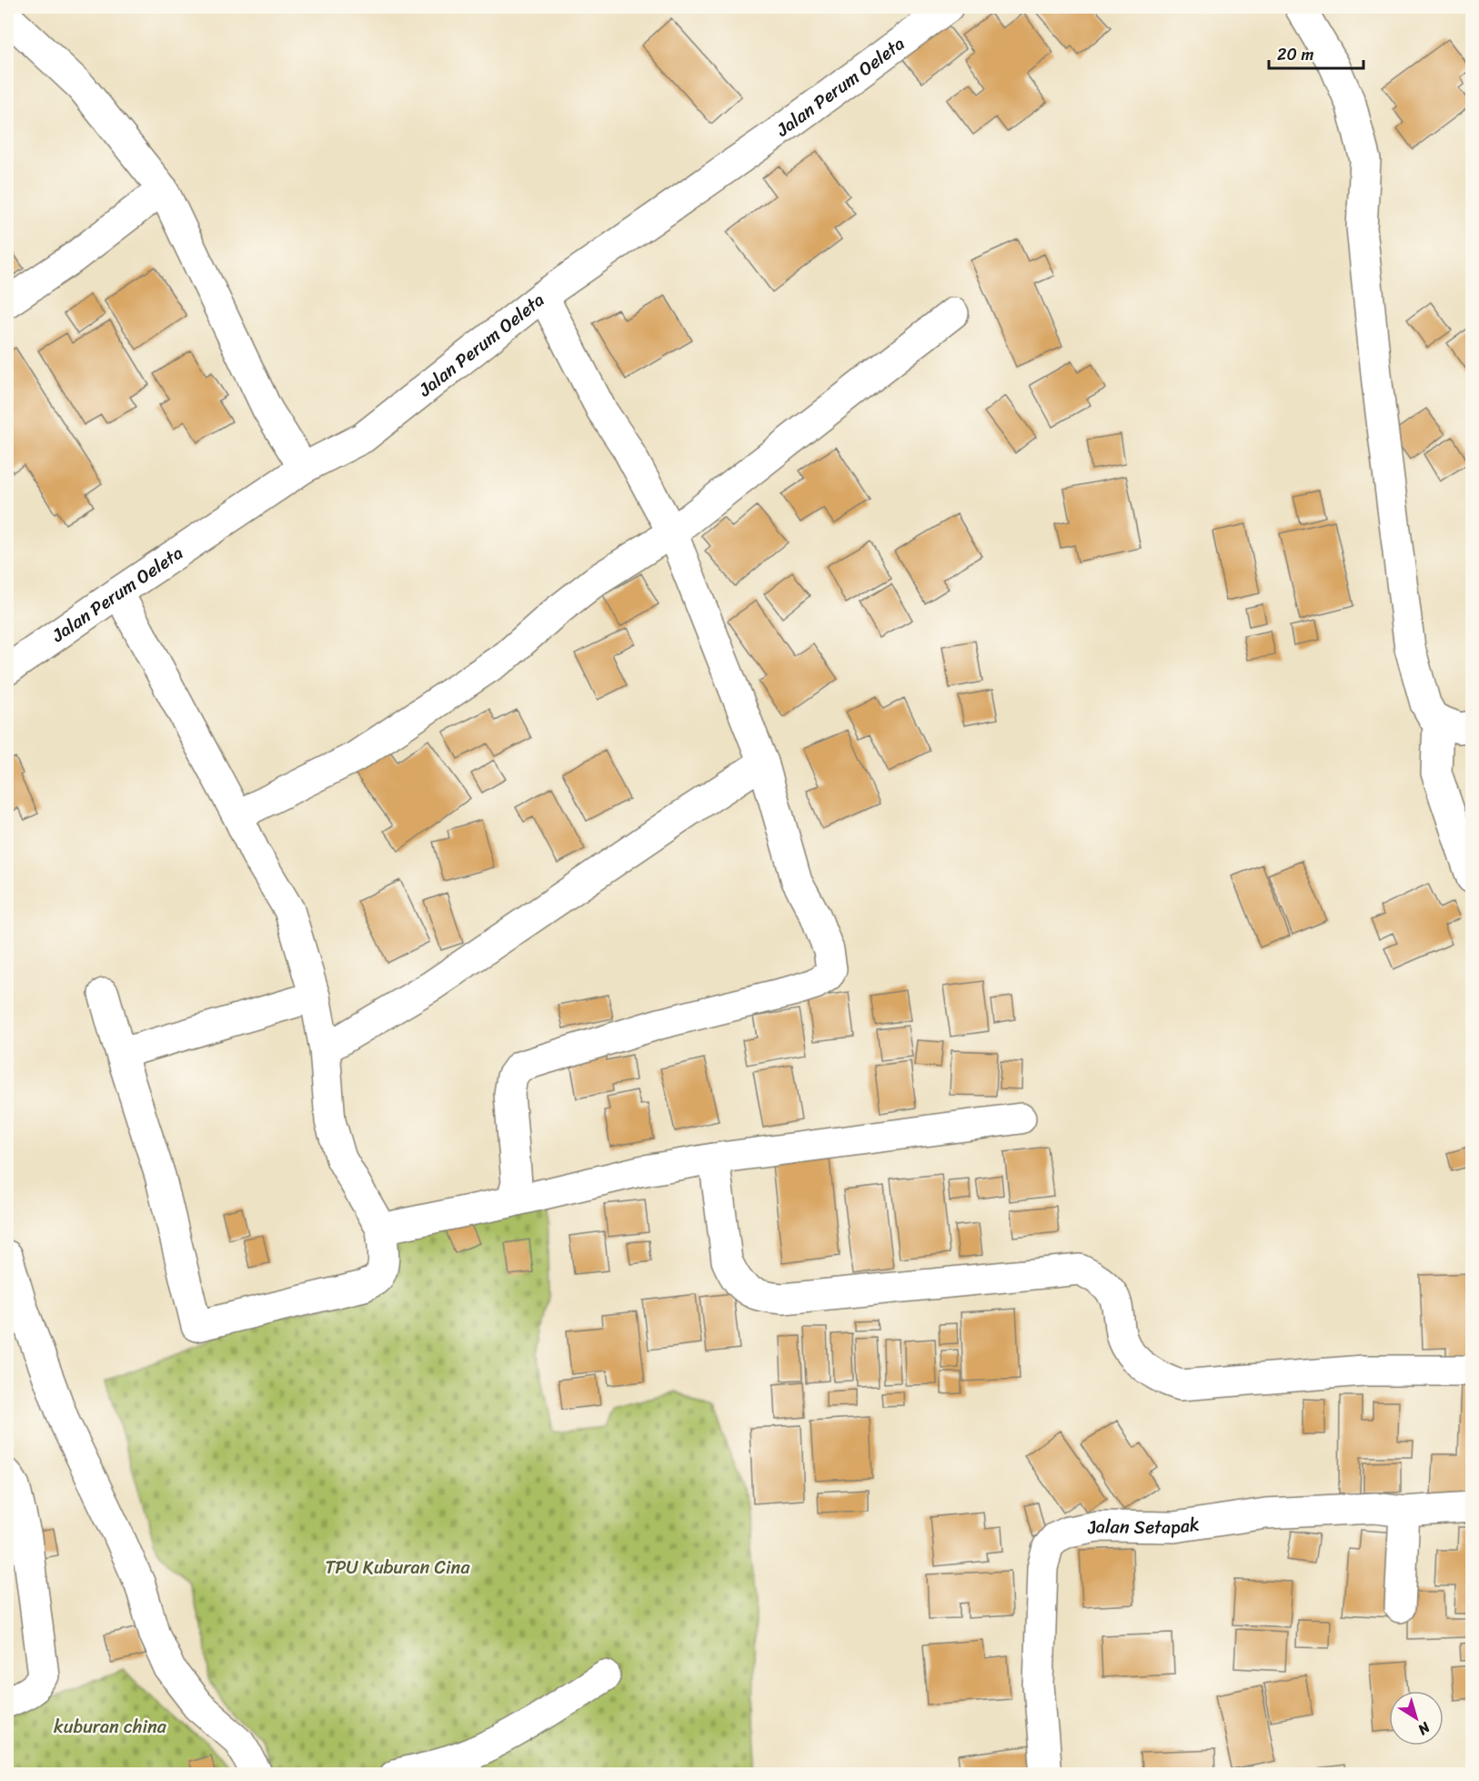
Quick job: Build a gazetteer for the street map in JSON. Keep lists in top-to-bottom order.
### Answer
{
  "streets": {
    "street": ["Jalan Perum Oeleta", "Jalan Setapak"]
  },
  "parks": ["TPU Kuburan Cina", "kuburan china"],
  "scale_bar": "20 m",
  "north": "bottom right"
}
